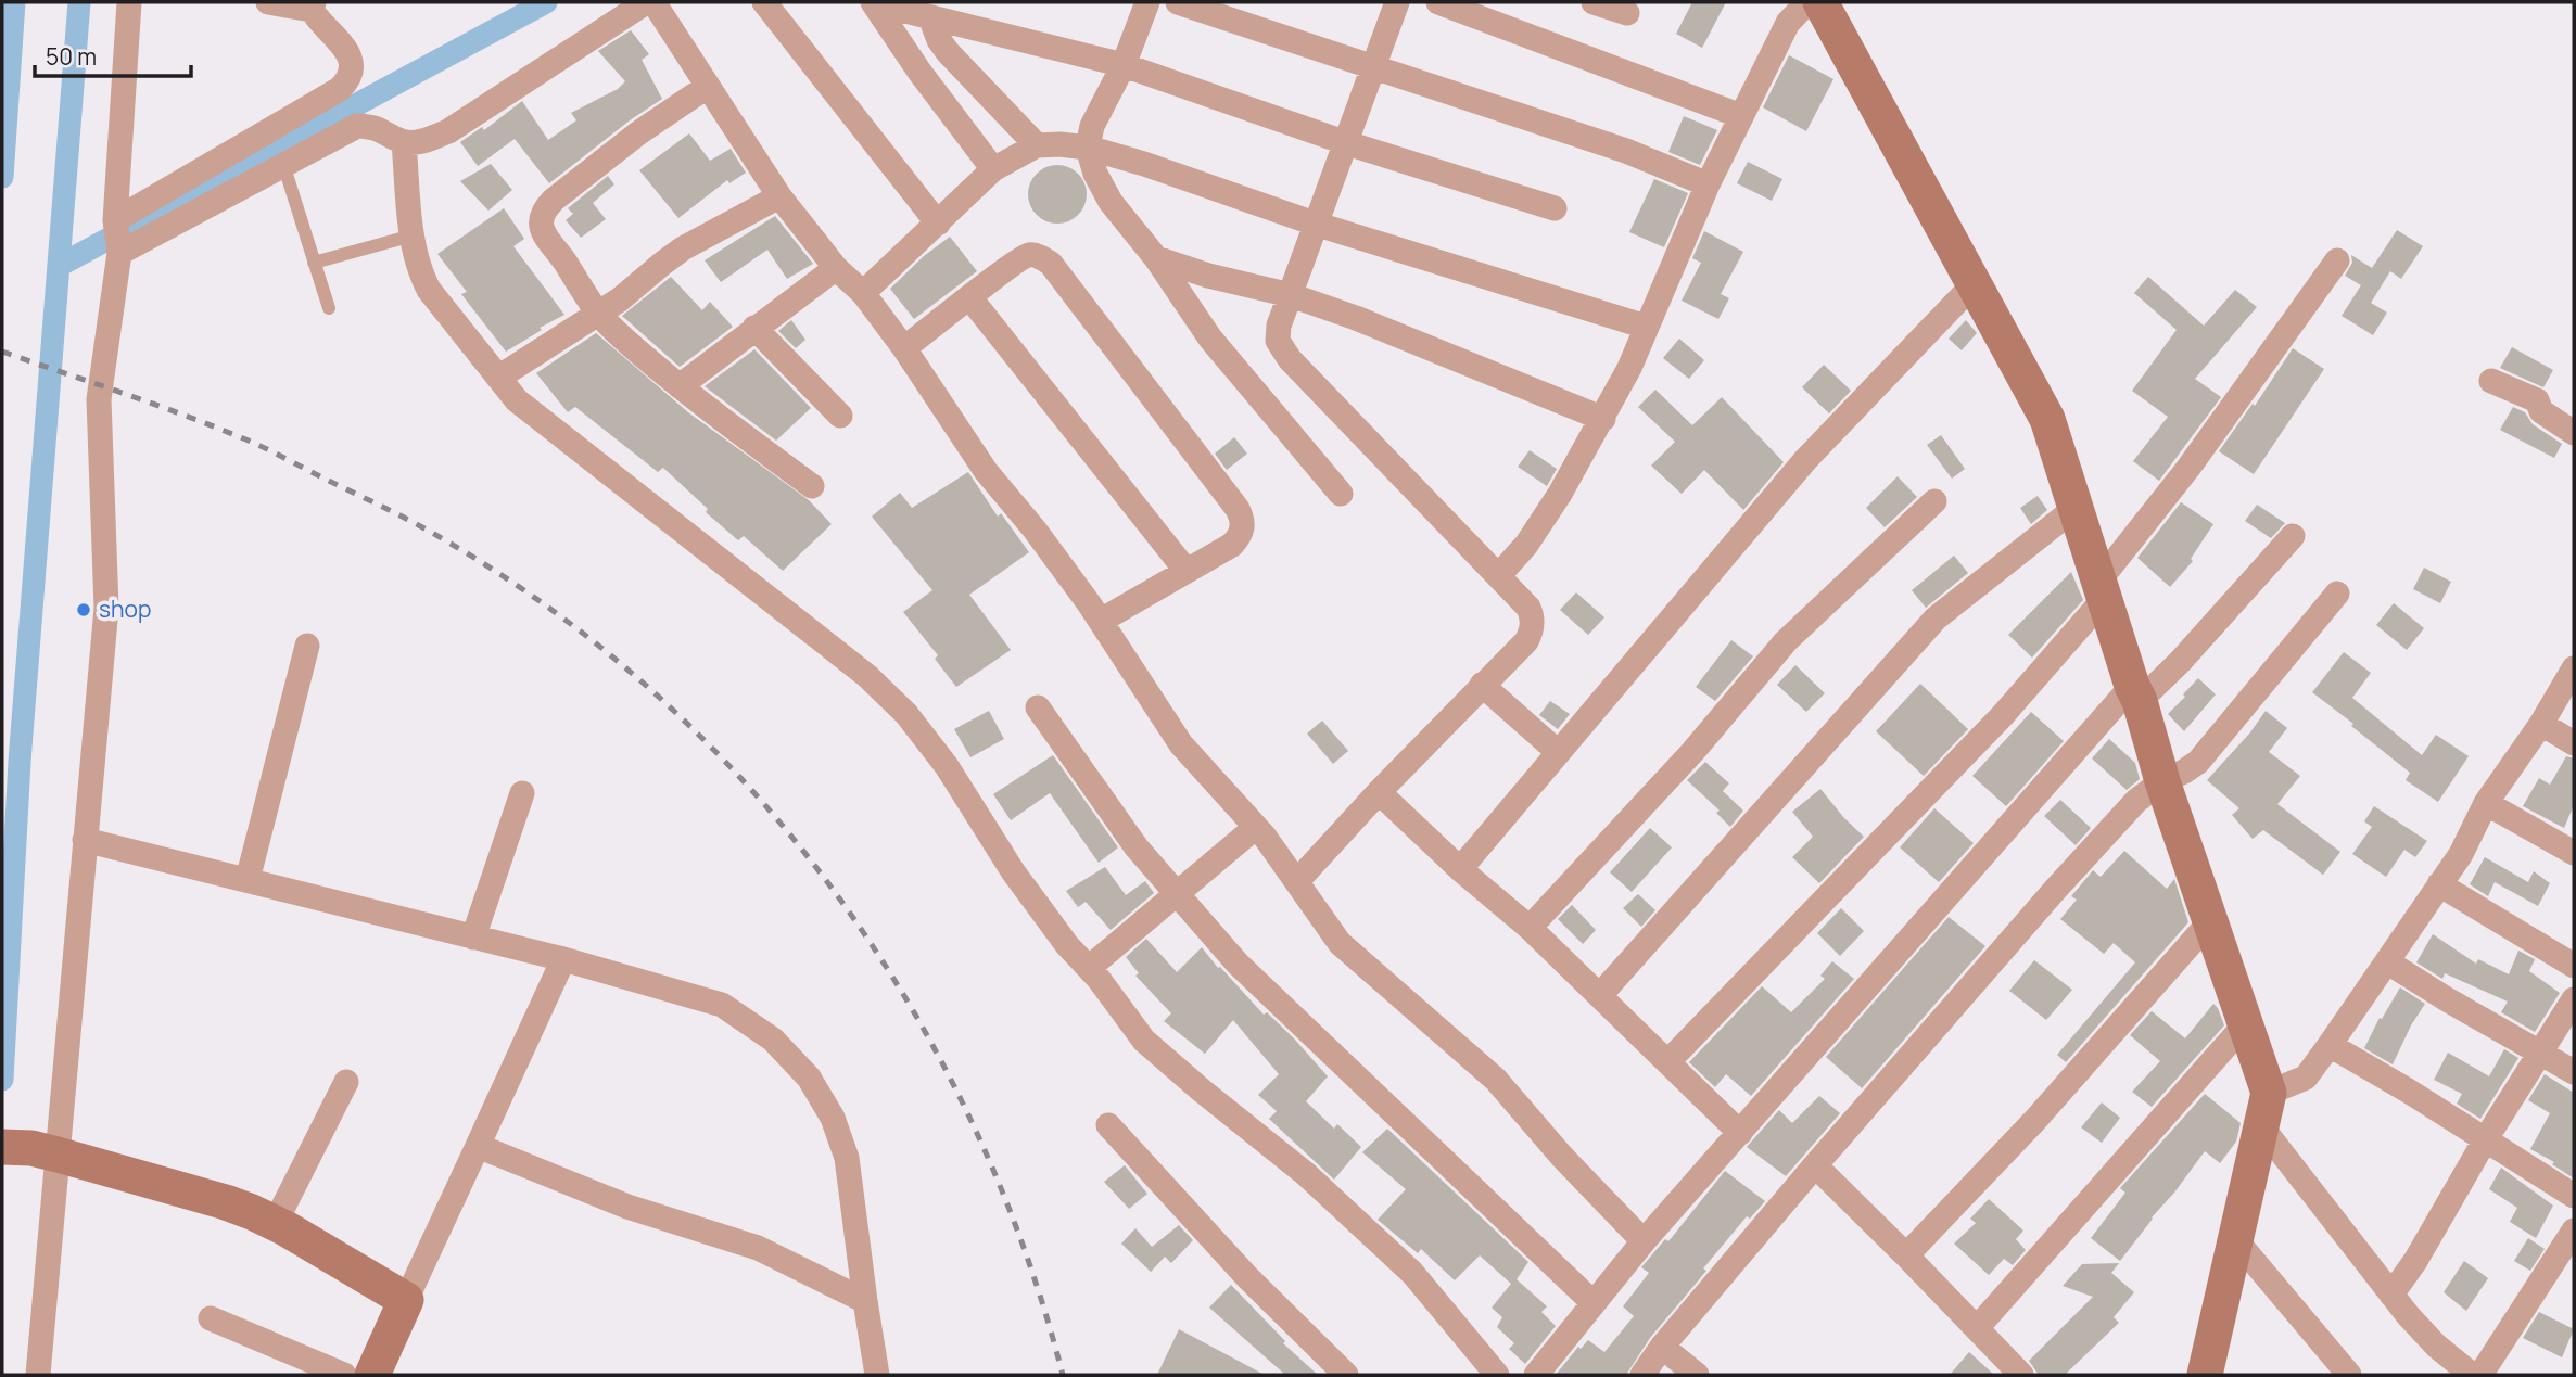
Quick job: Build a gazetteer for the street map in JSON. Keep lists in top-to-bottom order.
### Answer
{
  "places": ["shop"],
  "scale_bar": "50 m"
}
